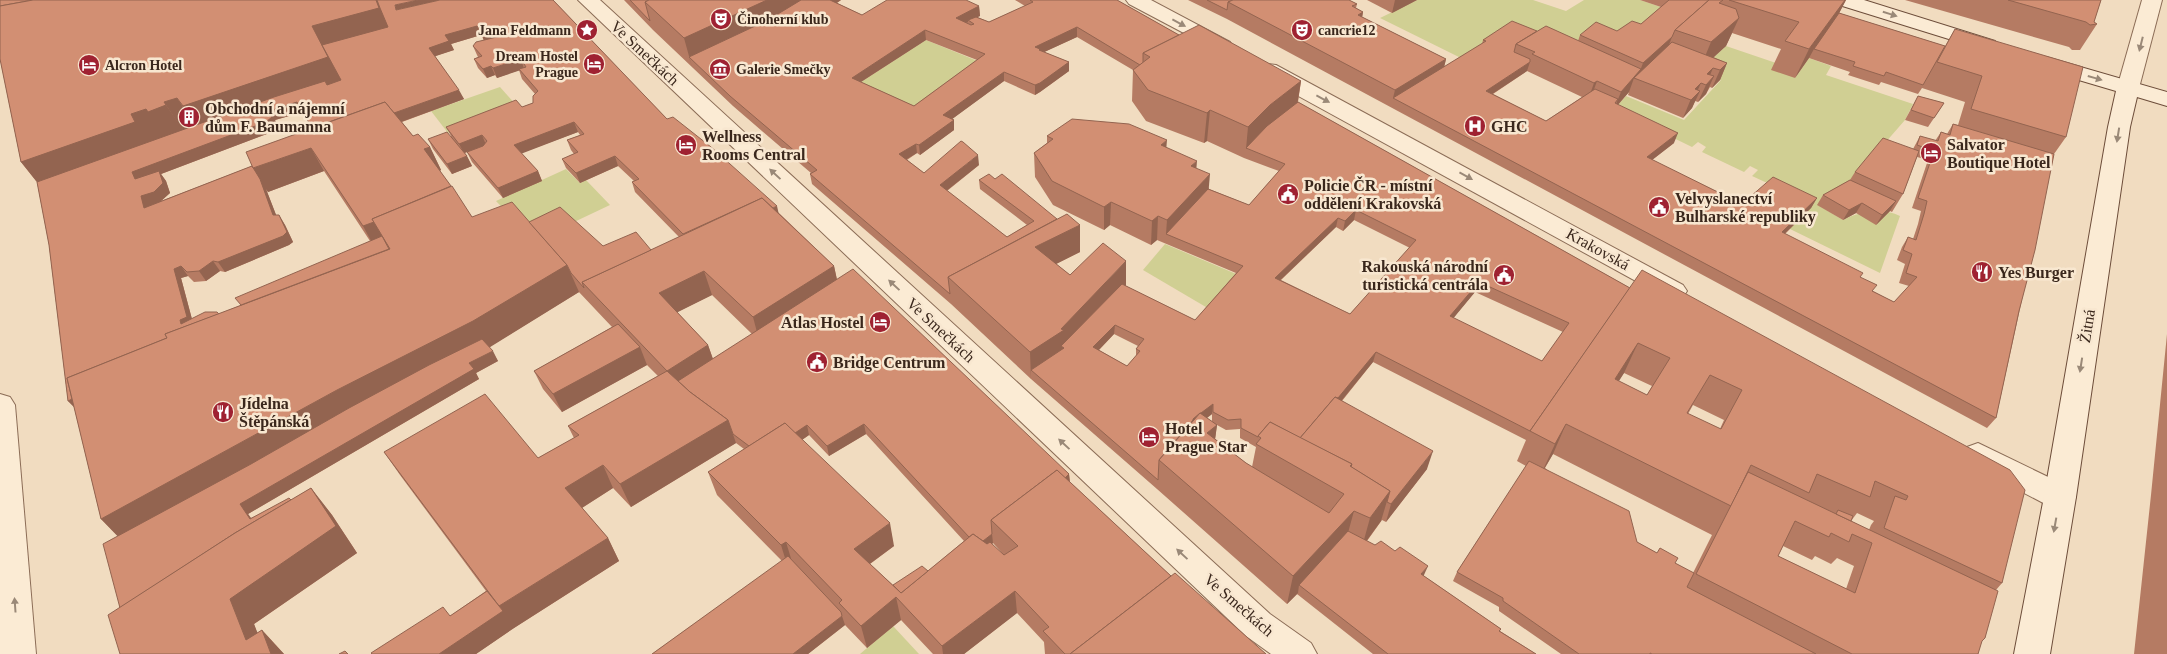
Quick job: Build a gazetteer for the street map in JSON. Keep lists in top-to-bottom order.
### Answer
{
  "streets": {
    "street": ["Ve Smečkách", "Krakovská", "Žitná"]
  },
  "one_way": ["Ve Smečkách", "Krakovská", "Žitná"],
  "places": {
    "theatre": ["Činoherní klub", "cancrie12"],
    "place": ["Jana Feldmann"],
    "hotel": [
      "Dream Hostel Prague",
      "Alcron Hotel",
      "Wellness Rooms Central",
      "Salvator Boutique Hotel",
      "Atlas Hostel",
      "Hotel Prague Star"
    ],
    "museum": ["Galerie Smečky"],
    "building": ["Obchodní a nájemní dům F. Baumanna"],
    "hospital": ["GHC"],
    "public building": [
      "Policie ČR - místní oddělení Krakovská",
      "Velvyslanectví Bulharské republiky",
      "Rakouská národní turistická centrála",
      "Bridge Centrum"
    ],
    "restaurant": ["Yes Burger", "Jídelna Štěpánská"]
  }
}
